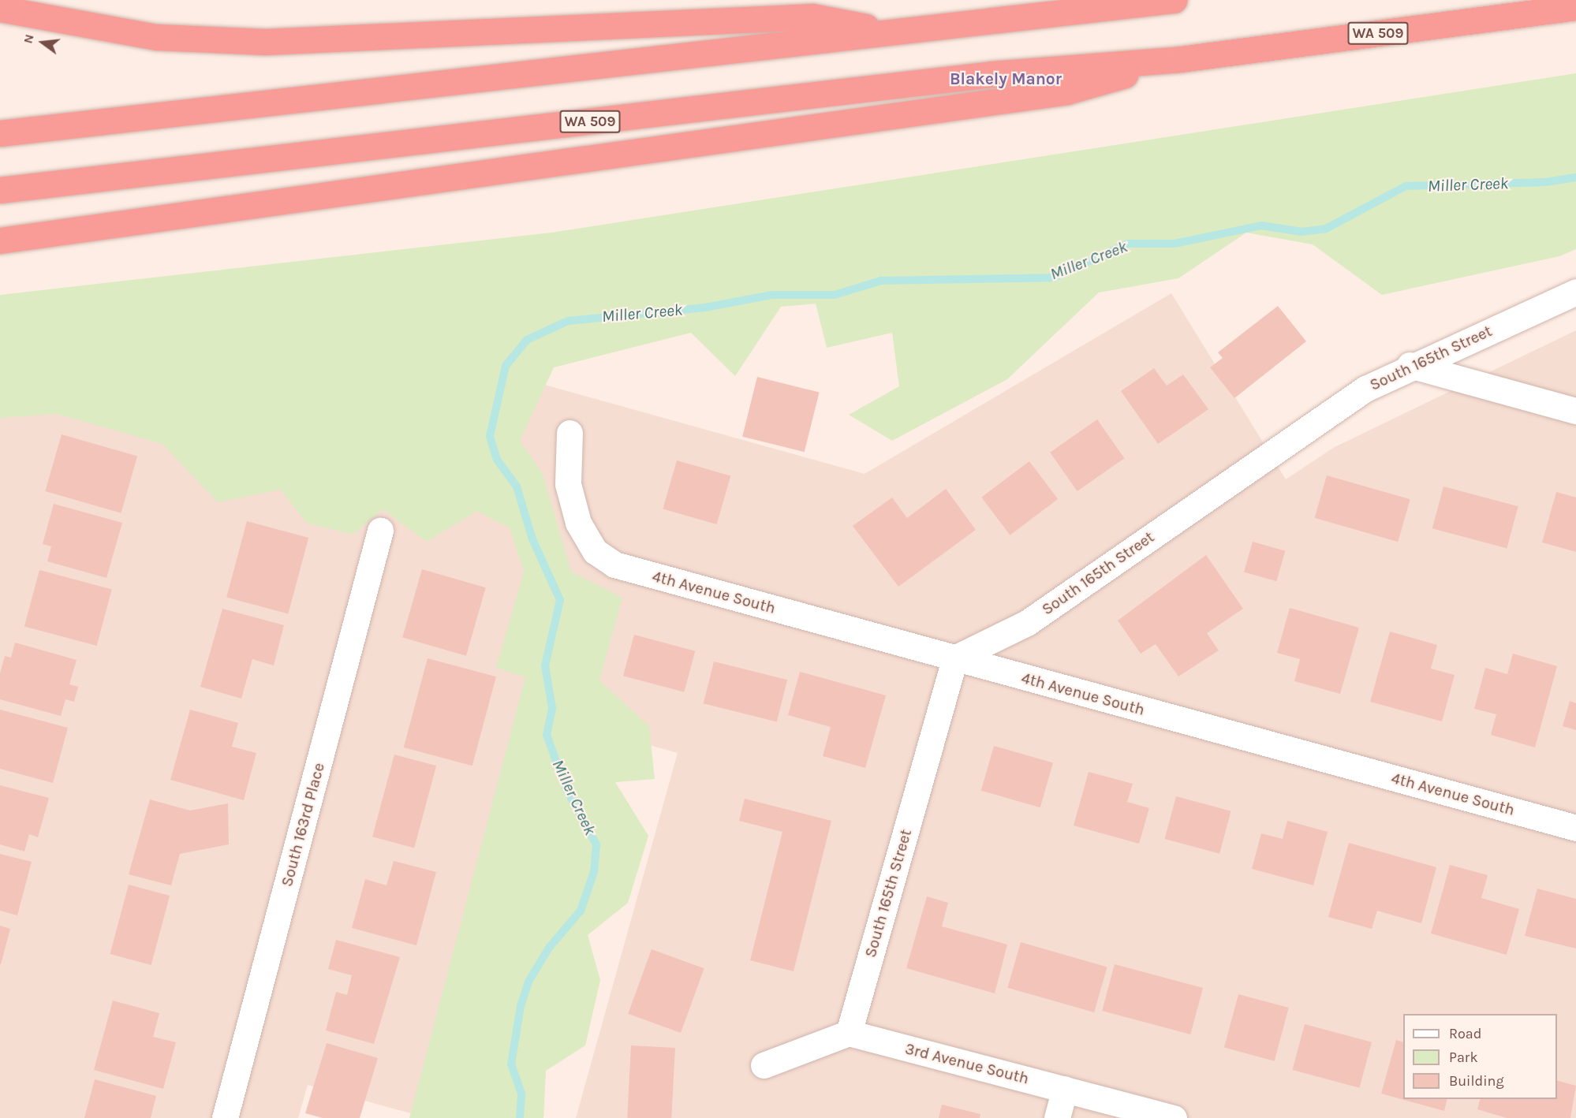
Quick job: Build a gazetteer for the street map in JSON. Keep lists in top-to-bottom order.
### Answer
{
  "streets": {
    "highway": ["WA 509"],
    "street": [
      "South 165th Street",
      "4th Avenue South",
      "South 163rd Place",
      "3rd Avenue South"
    ]
  },
  "crossings": [
    ["South 165th Street", "4th Avenue South"],
    ["South 165th Street", "3rd Avenue South"]
  ],
  "districts": ["Blakely Manor"],
  "water": ["Miller Creek"],
  "legend": ["Road", "Park", "Building"],
  "north": "left"
}
